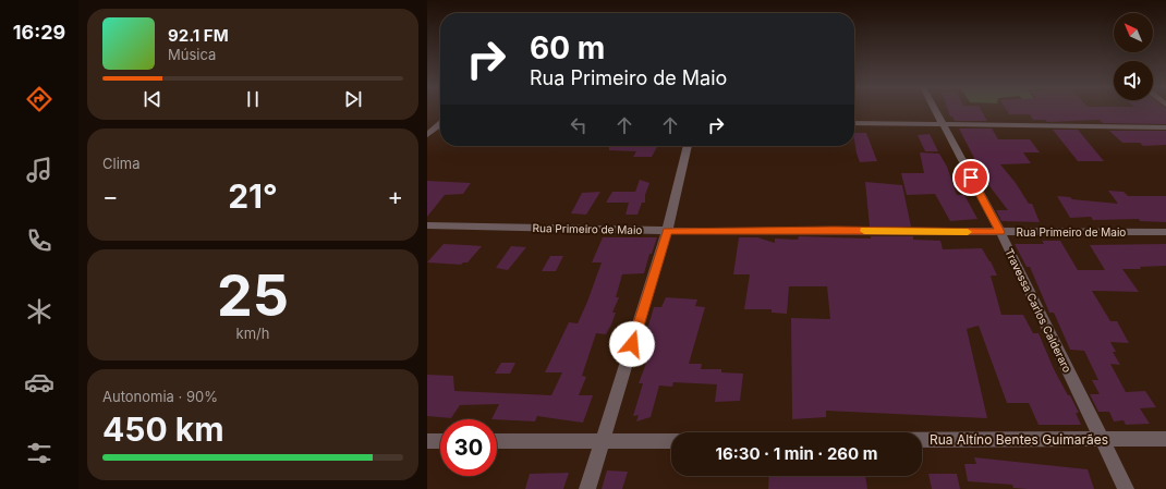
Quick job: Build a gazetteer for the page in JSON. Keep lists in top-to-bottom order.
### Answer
{
  "streets": {
    "street": ["Rua Primeiro de Maio", "Travessa Carlos Calderaro", "Rua Altíno Bentes Guimarães"]
  },
  "crossings": [
    ["Rua Primeiro de Maio", "Travessa Carlos Calderaro"],
    ["Travessa Carlos Calderaro", "Rua Altíno Bentes Guimarães"]
  ],
  "north": "top left",
  "page": {
    "tabs": "16:29",
    "turn": ["60 m", "Rua Primeiro de Maio"],
    "song": ["92.1 FM", "Música"],
    "tile": [
      "Clima",
      ["25", "km/h"],
      ["Autonomia · 90%", "450 km"]
    ],
    "heat": ["−", "21°", "+"],
    "limit": "30",
    "trip": "16:30 · 1 min · 260 m"
  }
}
